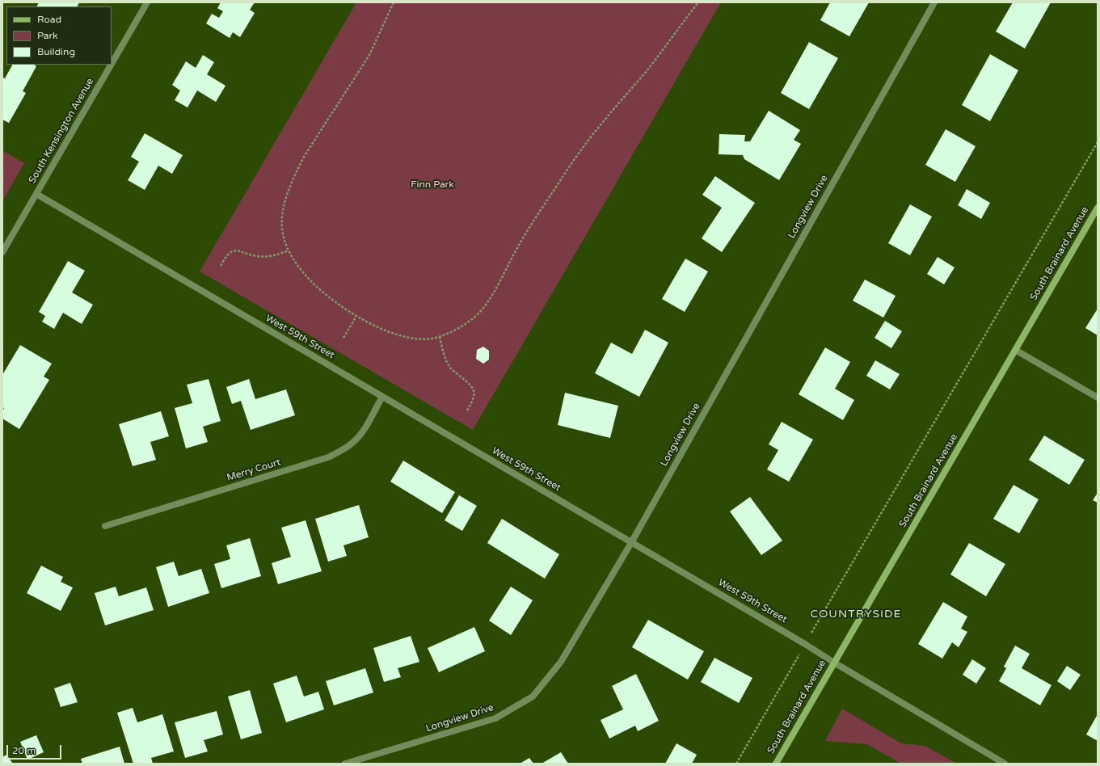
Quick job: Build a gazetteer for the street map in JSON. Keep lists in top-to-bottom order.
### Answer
{
  "streets": {
    "street": [
      "South Kensington Avenue",
      "Longview Drive",
      "South Brainard Avenue",
      "West 59th Street",
      "Merry Court"
    ]
  },
  "crossings": [
    ["South Kensington Avenue", "West 59th Street"],
    ["Longview Drive", "West 59th Street"],
    ["South Brainard Avenue", "West 59th Street"],
    ["West 59th Street", "Merry Court"]
  ],
  "districts": ["COUNTRYSIDE"],
  "parks": ["Finn Park"],
  "legend": ["Road", "Park", "Building"],
  "scale_bar": "20 m"
}
